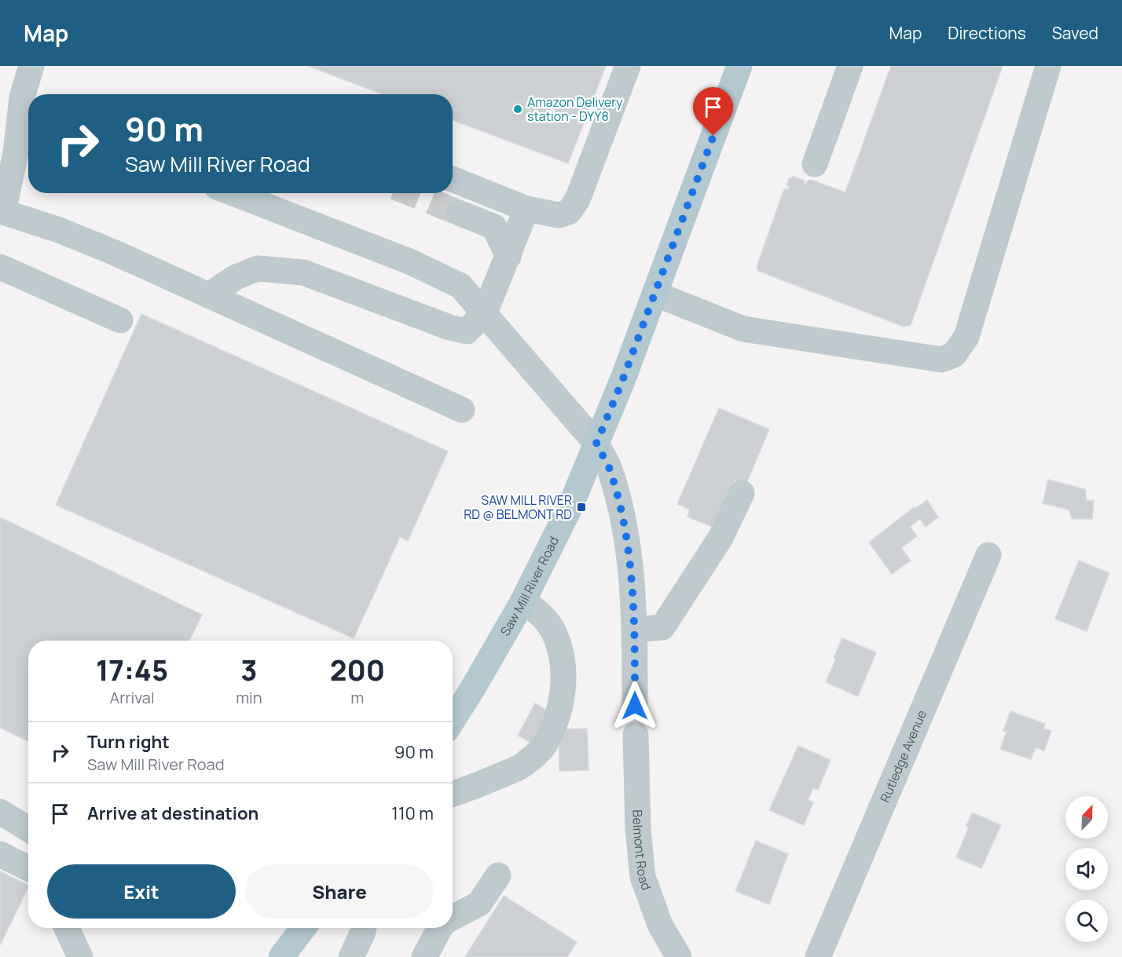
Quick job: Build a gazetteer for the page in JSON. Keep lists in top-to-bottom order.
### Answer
{
  "streets": {
    "main road": ["Saw Mill River Road"],
    "street": ["Rutledge Avenue", "Belmont Road"]
  },
  "places": {
    "other": ["Amazon Delivery station - DYY8"],
    "transit": ["SAW MILL RIVER RD @ BELMONT RD"]
  },
  "north": "top right",
  "page": {
    "header": "Map",
    "nav": ["Map", "Directions", "Saved"],
    "turn": ["90 m", "Saw Mill River Road"],
    "eta": [
      "17:45",
      "Arrival",
      "3",
      "min",
      "200",
      "m"
    ],
    "list": [
      {
        "name": "Turn right",
        "note": "Saw Mill River Road",
        "value": "90 m"
      },
      {
        "name": "Arrive at destination",
        "value": "110 m"
      }
    ],
    "buttons": ["Exit", "Share"]
  }
}
